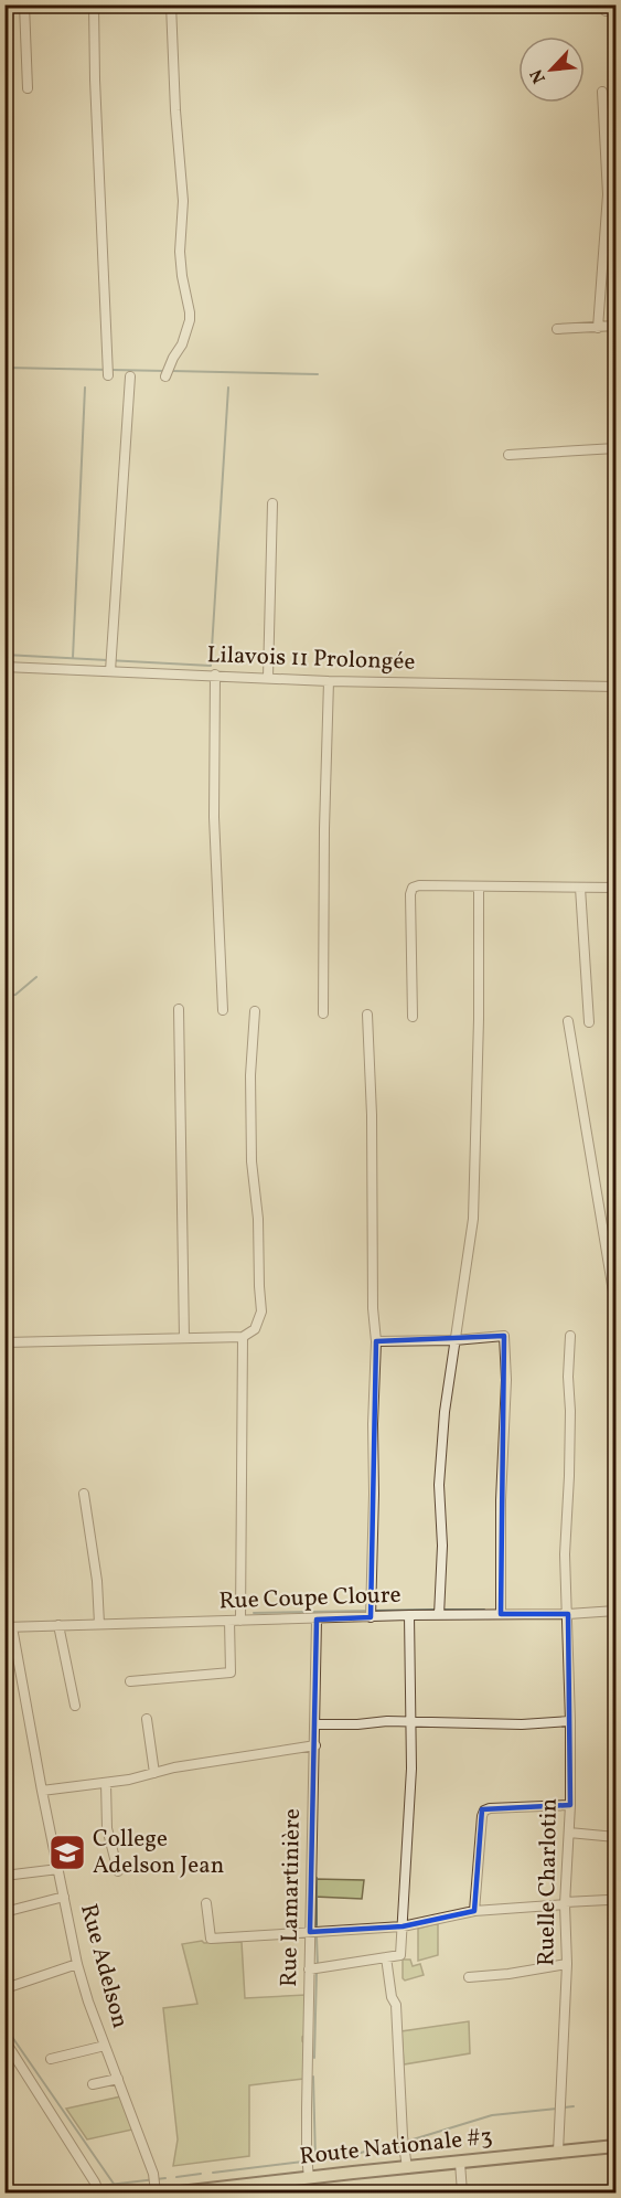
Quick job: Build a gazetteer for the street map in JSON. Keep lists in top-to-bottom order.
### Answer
{
  "streets": {
    "main road": ["Route Nationale #3"],
    "street": [
      "Lilavois 11 Prolongée",
      "Rue Coupe Cloure",
      "Ruelle Charlotin",
      "Rue Lamartinière",
      "Rue Adelson"
    ]
  },
  "crossings": [
    ["Rue Coupe Cloure", "Ruelle Charlotin"],
    ["Rue Coupe Cloure", "Rue Lamartinière"],
    ["Rue Coupe Cloure", "Rue Adelson"],
    ["Ruelle Charlotin", "Route Nationale #3"],
    ["Rue Lamartinière", "Route Nationale #3"]
  ],
  "places": {
    "school or university": ["College Adelson Jean"]
  },
  "north": "bottom left"
}
